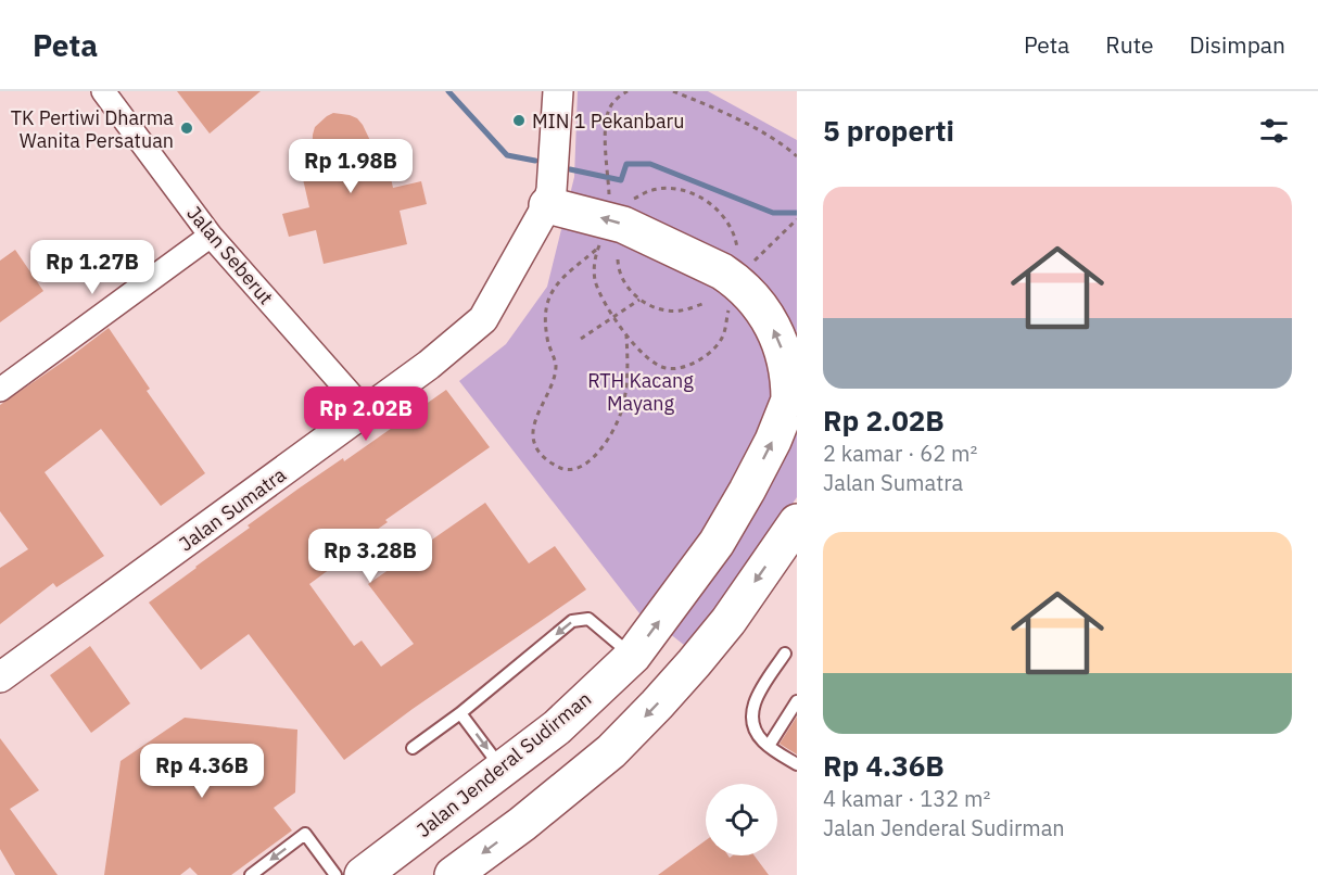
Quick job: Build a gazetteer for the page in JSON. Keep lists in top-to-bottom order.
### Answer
{
  "streets": {
    "main road": ["Jalan Jenderal Sudirman"],
    "street": ["Jalan Seberut", "Jalan Sumatra"]
  },
  "crossings": [
    ["Jalan Seberut", "Jalan Sumatra"]
  ],
  "parks": ["RTH Kacang Mayang"],
  "places": ["MIN 1 Pekanbaru", "TK Pertiwi Dharma Wanita Persatuan"],
  "page": {
    "header": "Peta",
    "nav": ["Peta", "Rute", "Disimpan"],
    "heading": "5 properti",
    "price": [
      "Rp 1.98B",
      "Rp 1.27B",
      "Rp 2.02B",
      "Rp 3.28B",
      "Rp 4.36B"
    ],
    "list": [
      {
        "name": "Rp 2.02B",
        "note": "2 kamar · 62 m² · Jalan Sumatra"
      },
      {
        "name": "Rp 4.36B",
        "note": "4 kamar · 132 m² · Jalan Jenderal Sudirman"
      }
    ]
  }
}
